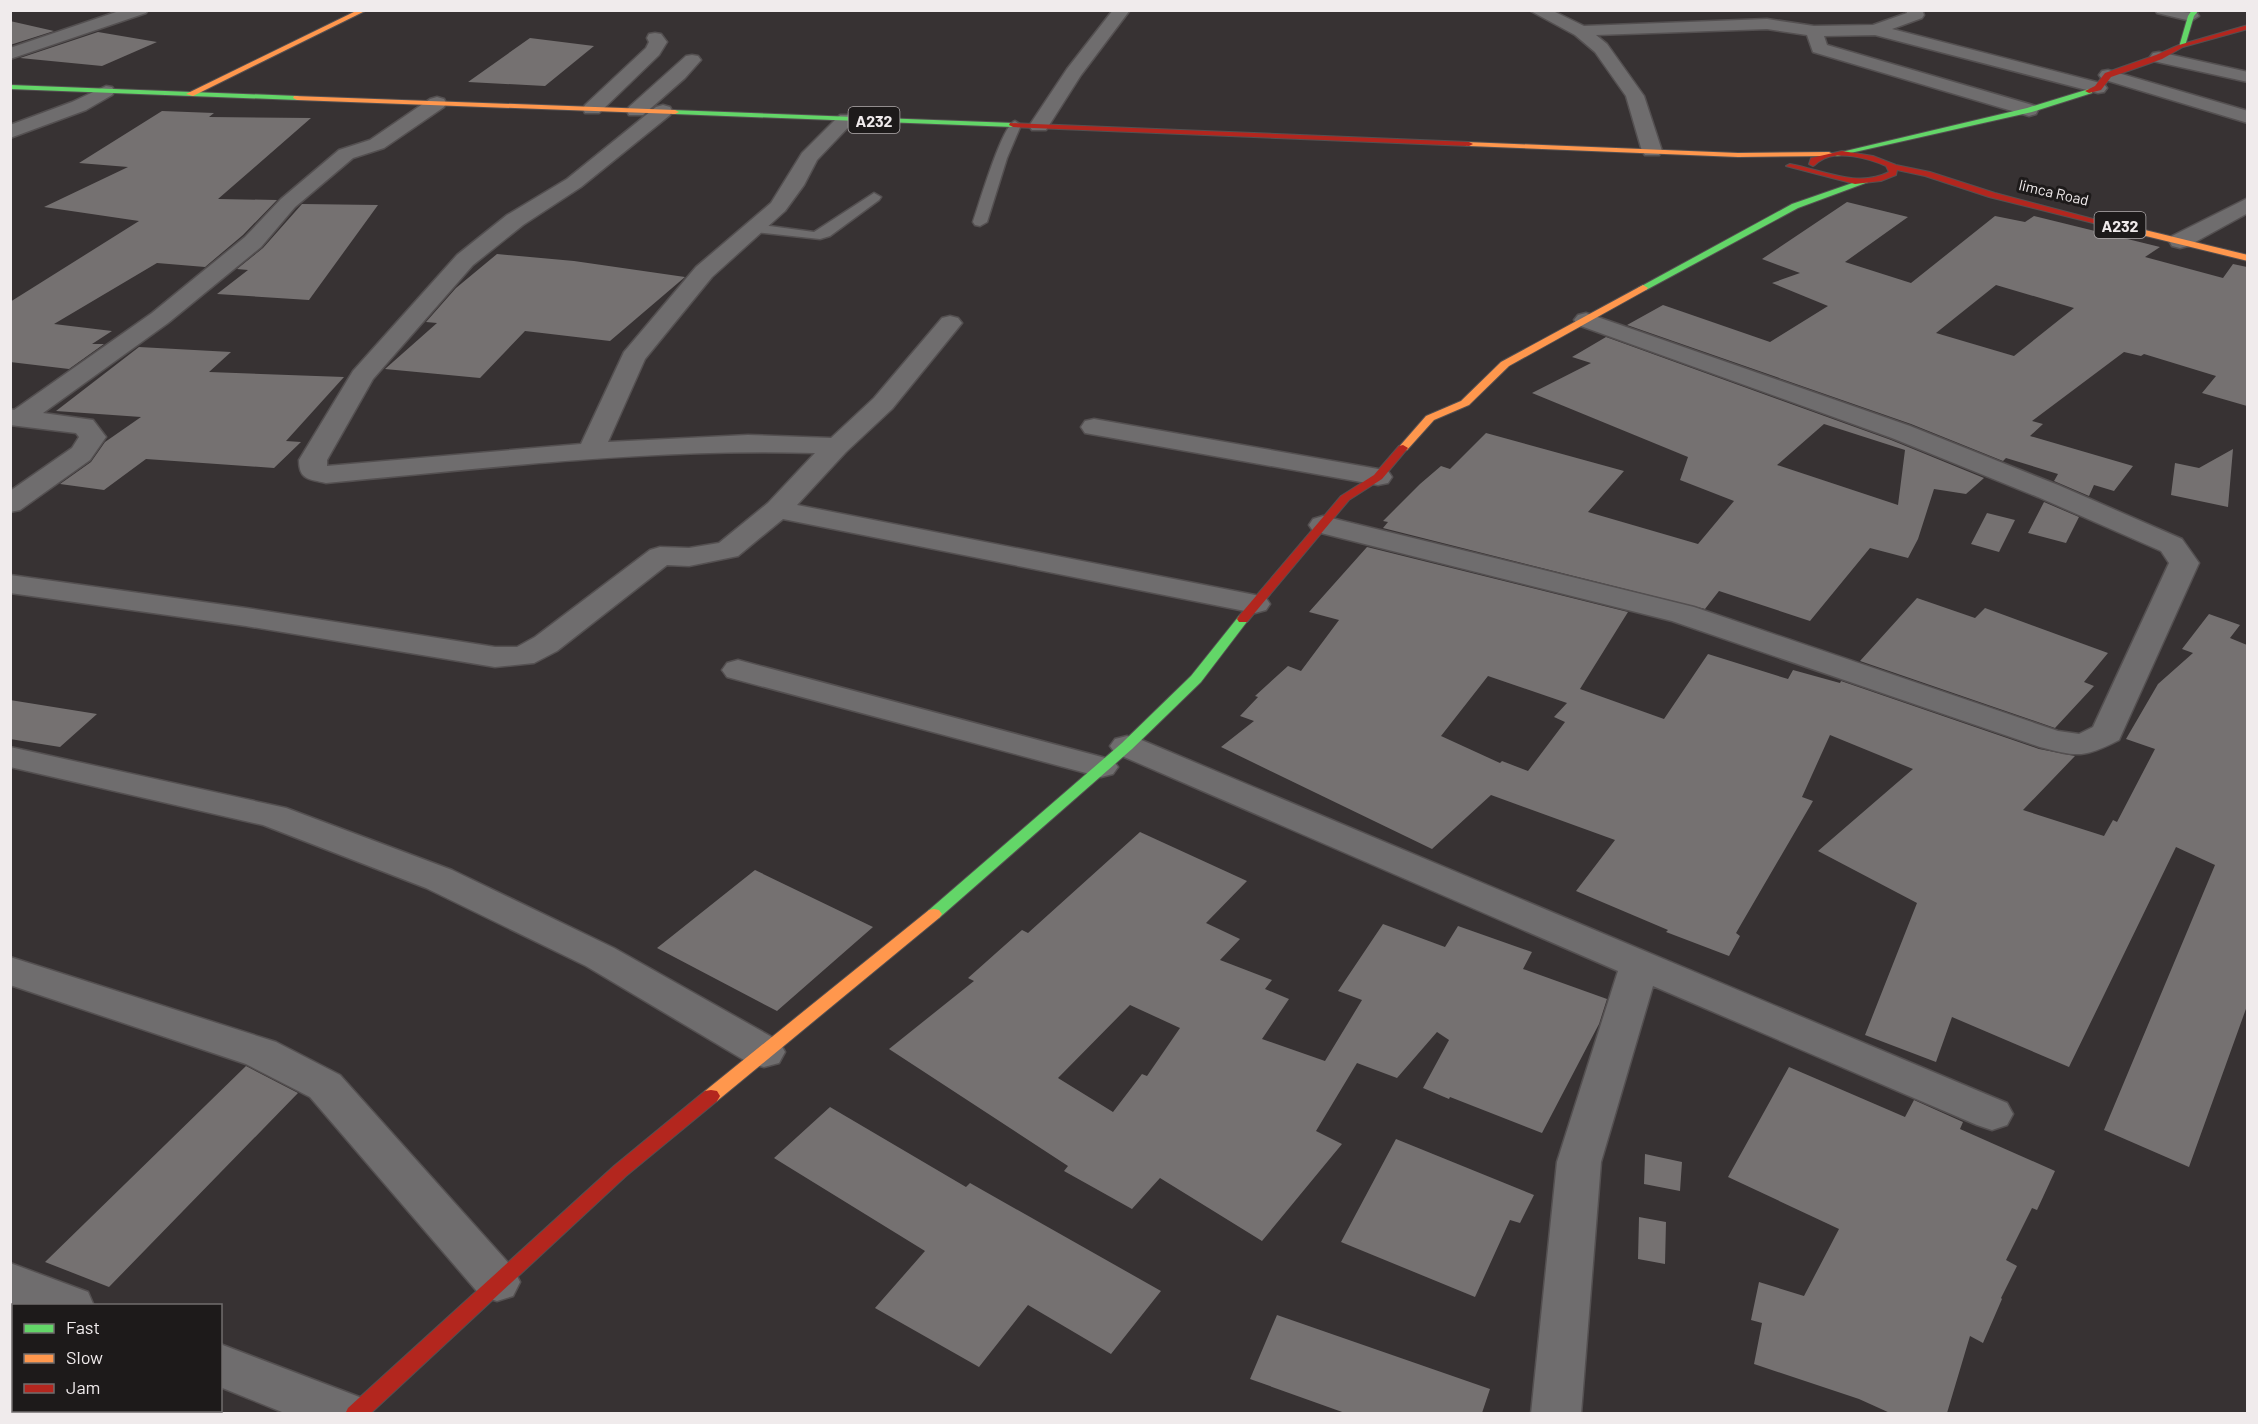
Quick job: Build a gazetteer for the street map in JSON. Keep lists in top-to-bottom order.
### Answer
{
  "streets": {
    "main road": ["A232", "limca Road"]
  },
  "crossings": [
    ["A232", "limca Road"]
  ],
  "legend": ["Fast", "Slow", "Jam"]
}
